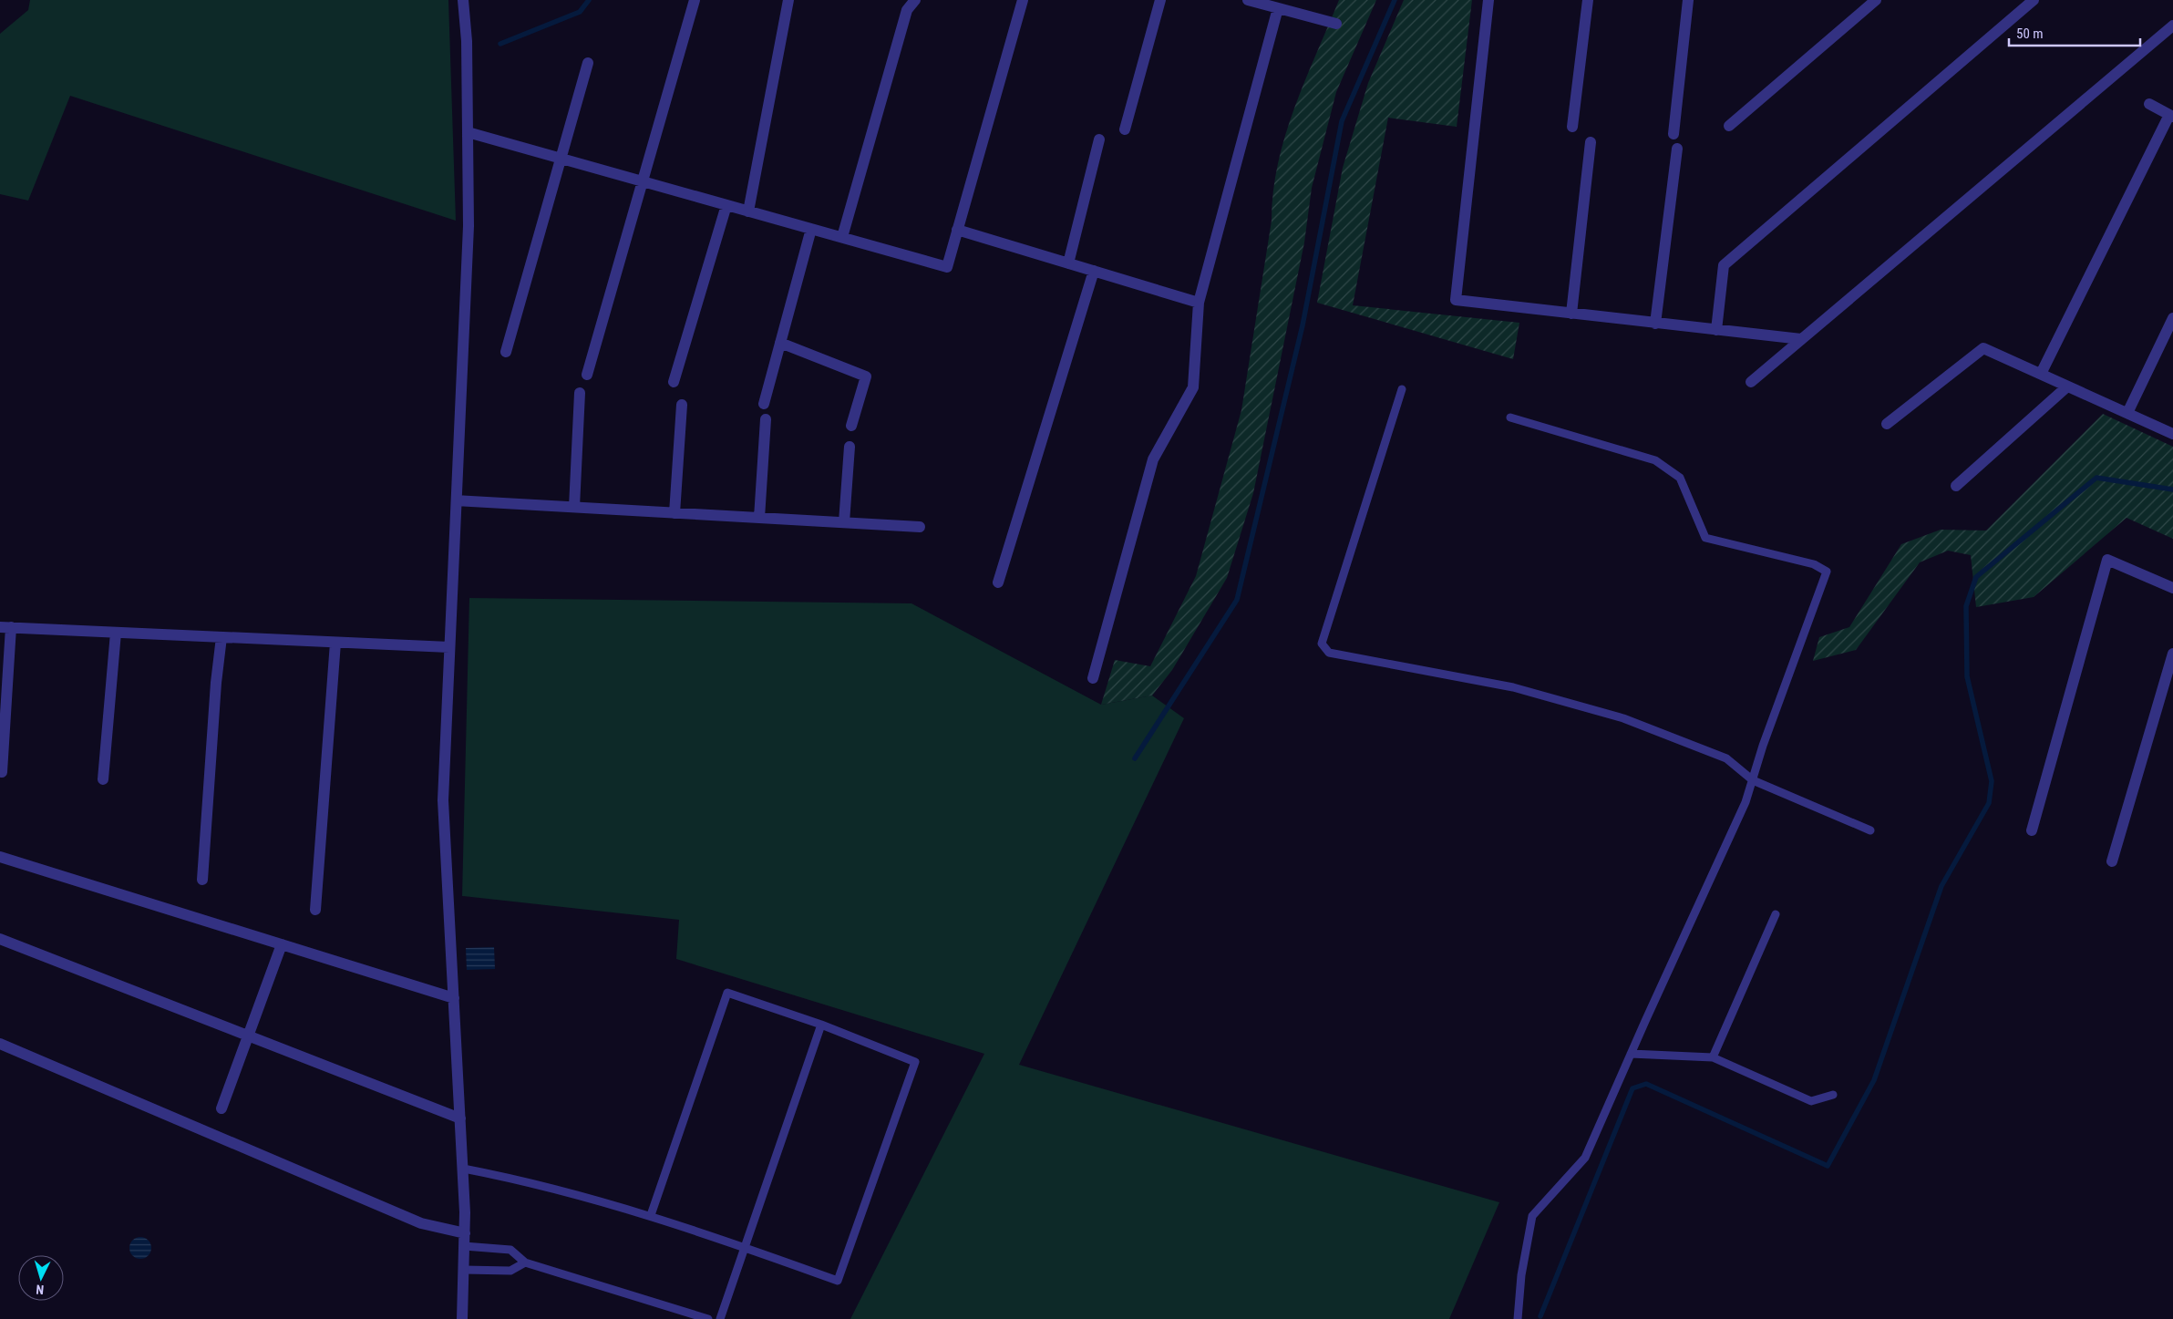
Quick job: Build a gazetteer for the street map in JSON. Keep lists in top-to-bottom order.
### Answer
{
  "scale_bar": "50 m",
  "north": "bottom"
}
